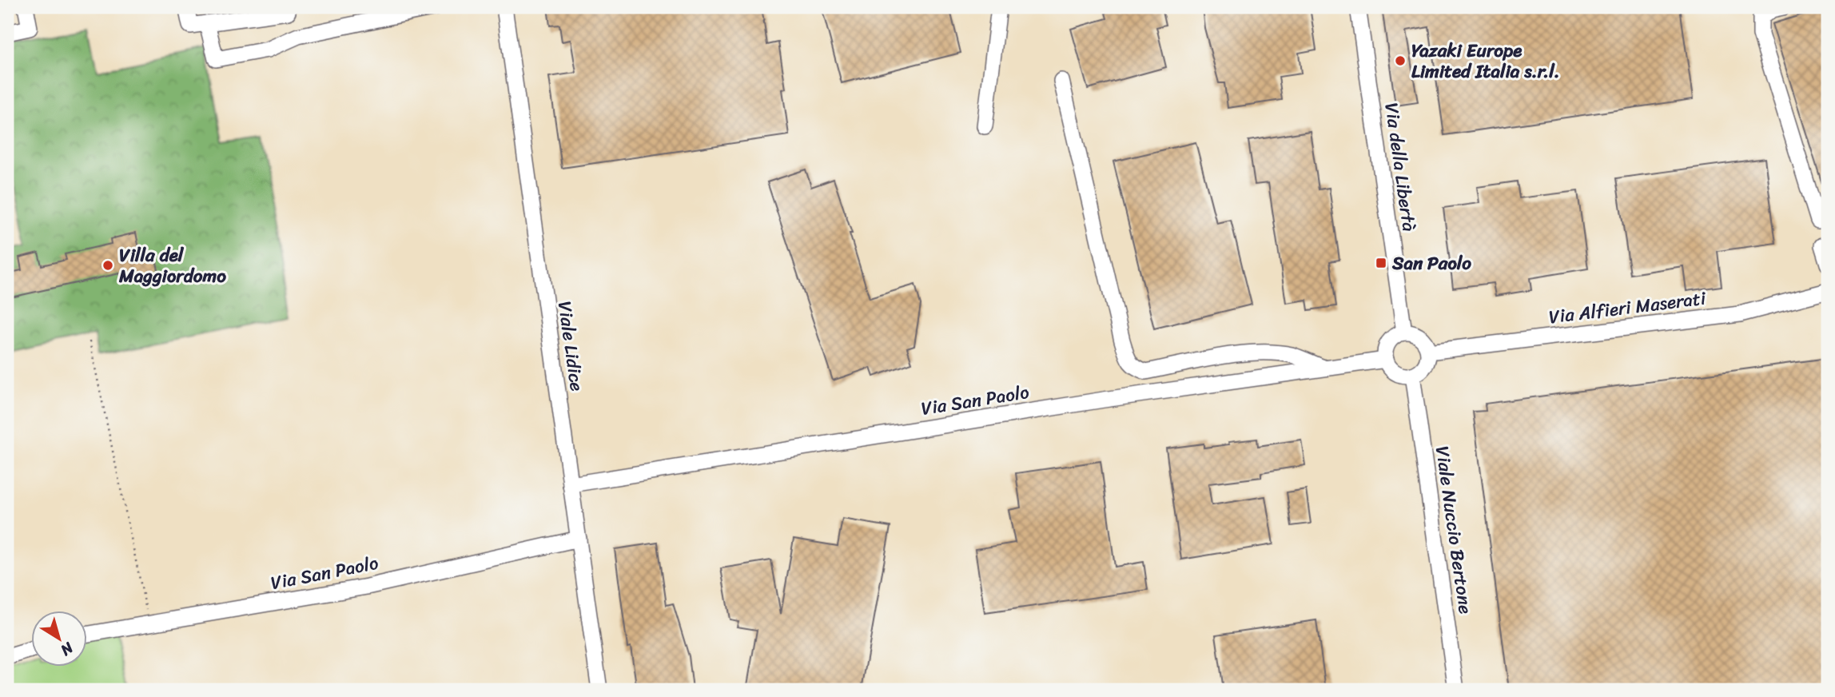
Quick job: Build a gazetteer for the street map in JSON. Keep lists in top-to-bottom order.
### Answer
{
  "streets": {
    "street": [
      "Via della Libertà",
      "Via Alfieri Maserati",
      "Viale Lidice",
      "Via San Paolo",
      "Viale Nuccio Bertone"
    ]
  },
  "crossings": [
    ["Via della Libertà", "Via Alfieri Maserati"],
    ["Via della Libertà", "Via San Paolo"],
    ["Via della Libertà", "Viale Nuccio Bertone"],
    ["Via Alfieri Maserati", "Via San Paolo"],
    ["Via Alfieri Maserati", "Viale Nuccio Bertone"],
    ["Viale Lidice", "Via San Paolo"],
    ["Via San Paolo", "Viale Nuccio Bertone"]
  ],
  "places": {
    "other": ["Yazaki Europe Limited Italia s.r.l.", "Villa del Maggiordomo"],
    "transit": ["San Paolo"]
  },
  "north": "bottom right"
}
